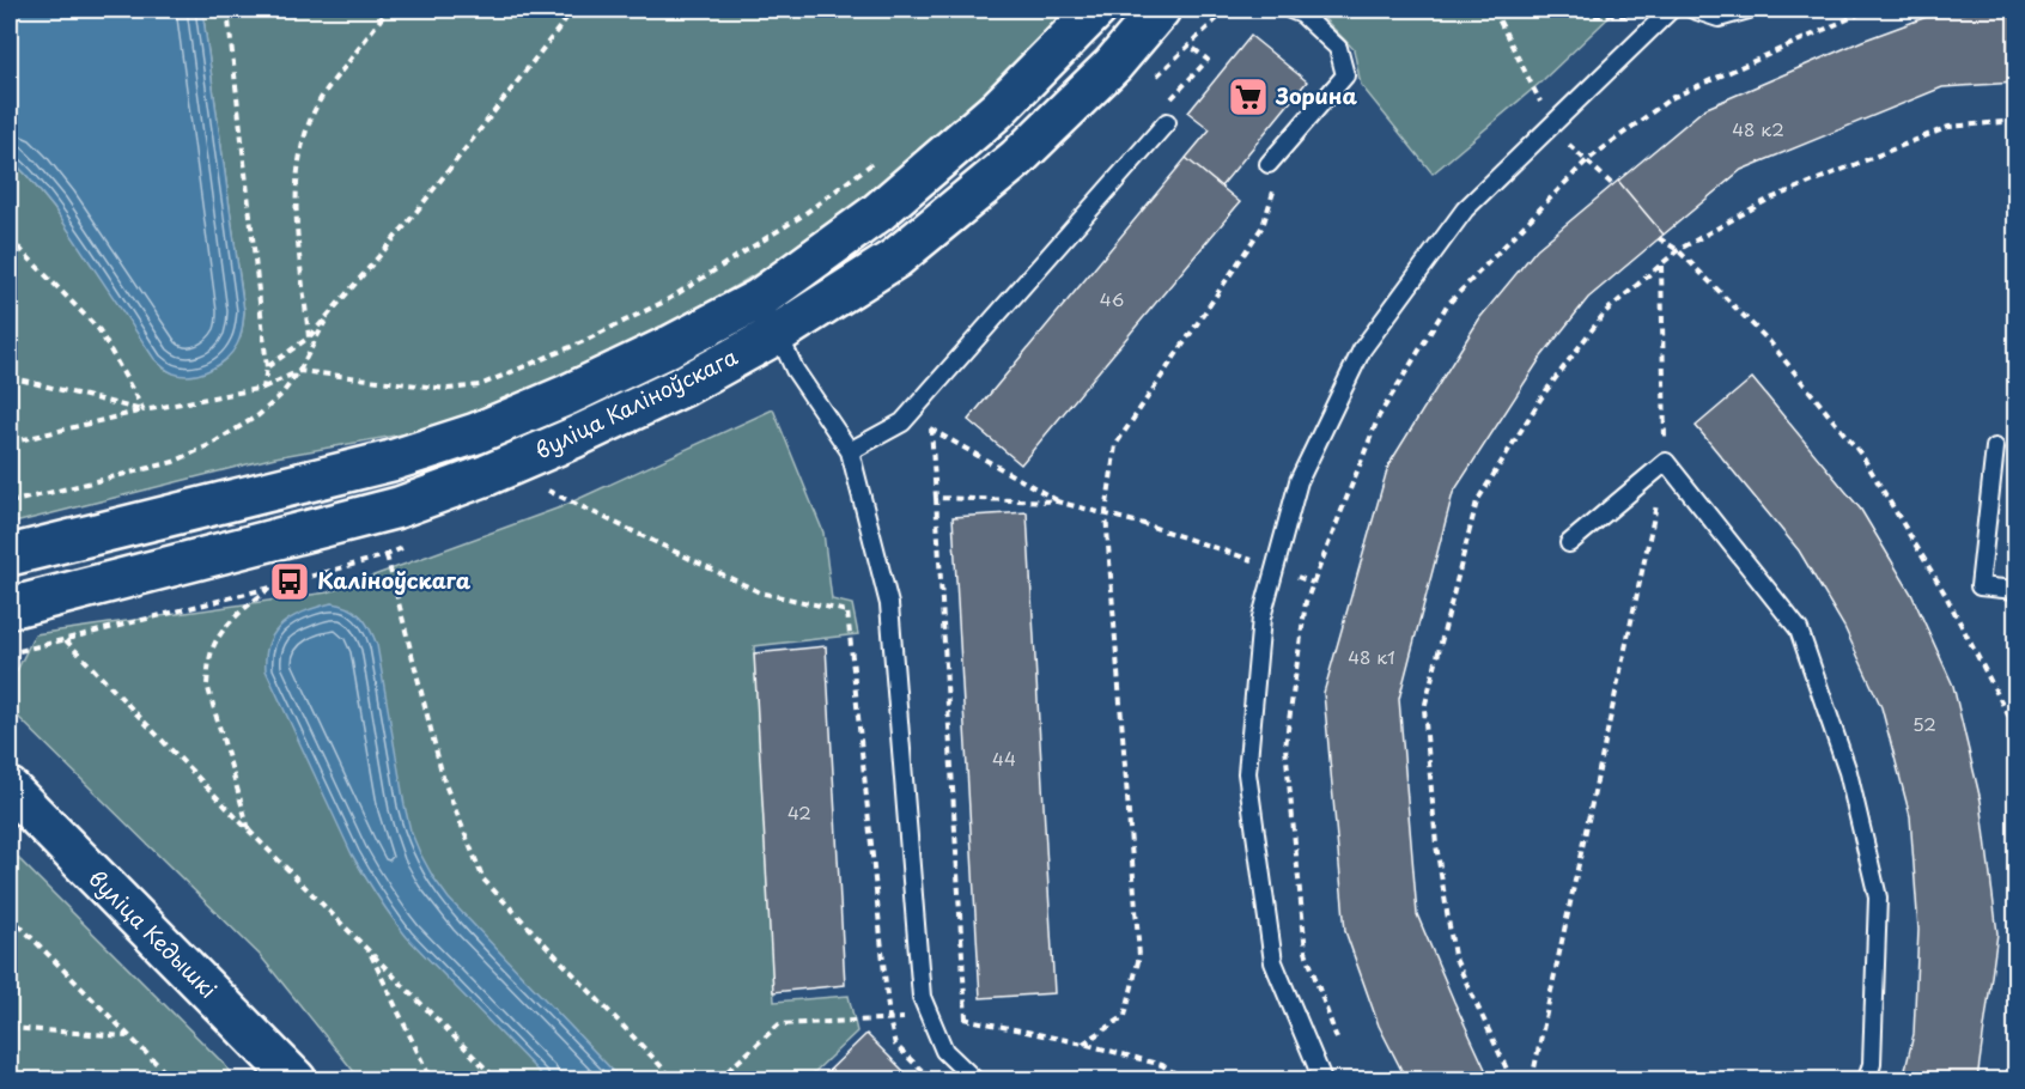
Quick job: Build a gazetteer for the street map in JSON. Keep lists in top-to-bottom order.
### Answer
{
  "streets": {
    "main road": ["вуліца Каліноўскага", "вуліца Кедышкі"]
  },
  "places": {
    "supermarket": ["Зорина"],
    "bus stop": ["Каліноўскага"]
  },
  "house_numbers": [
    "48 к2",
    "46",
    "48 к1",
    "52",
    "44",
    "42"
  ]
}
